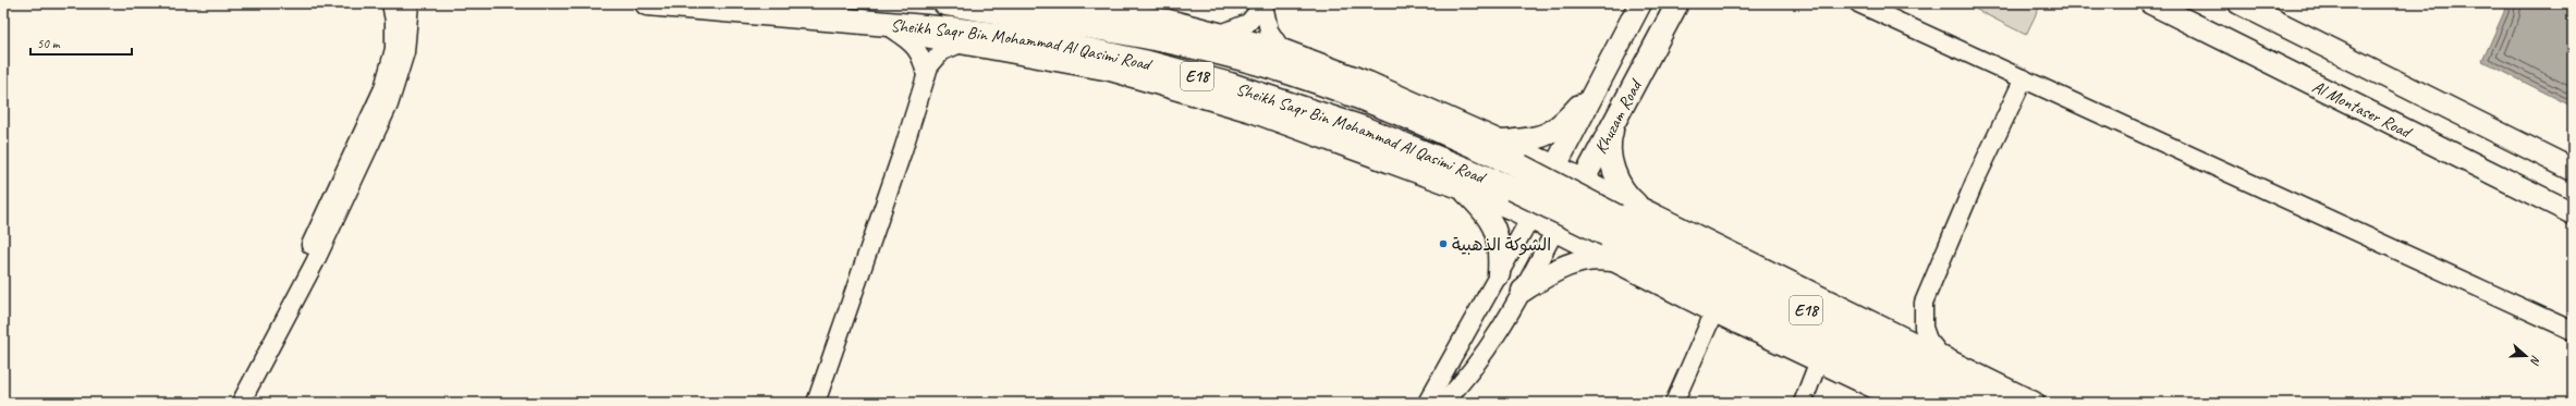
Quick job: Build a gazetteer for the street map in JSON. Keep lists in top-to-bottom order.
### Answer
{
  "streets": {
    "highway": ["Sheikh Saqr Bin Mohammad Al Qasimi Road", "E18"],
    "main road": ["Al Montaser Road", "Khuzam Road"]
  },
  "places": ["الشوكة الذهبية"],
  "scale_bar": "50 m",
  "north": "right"
}
